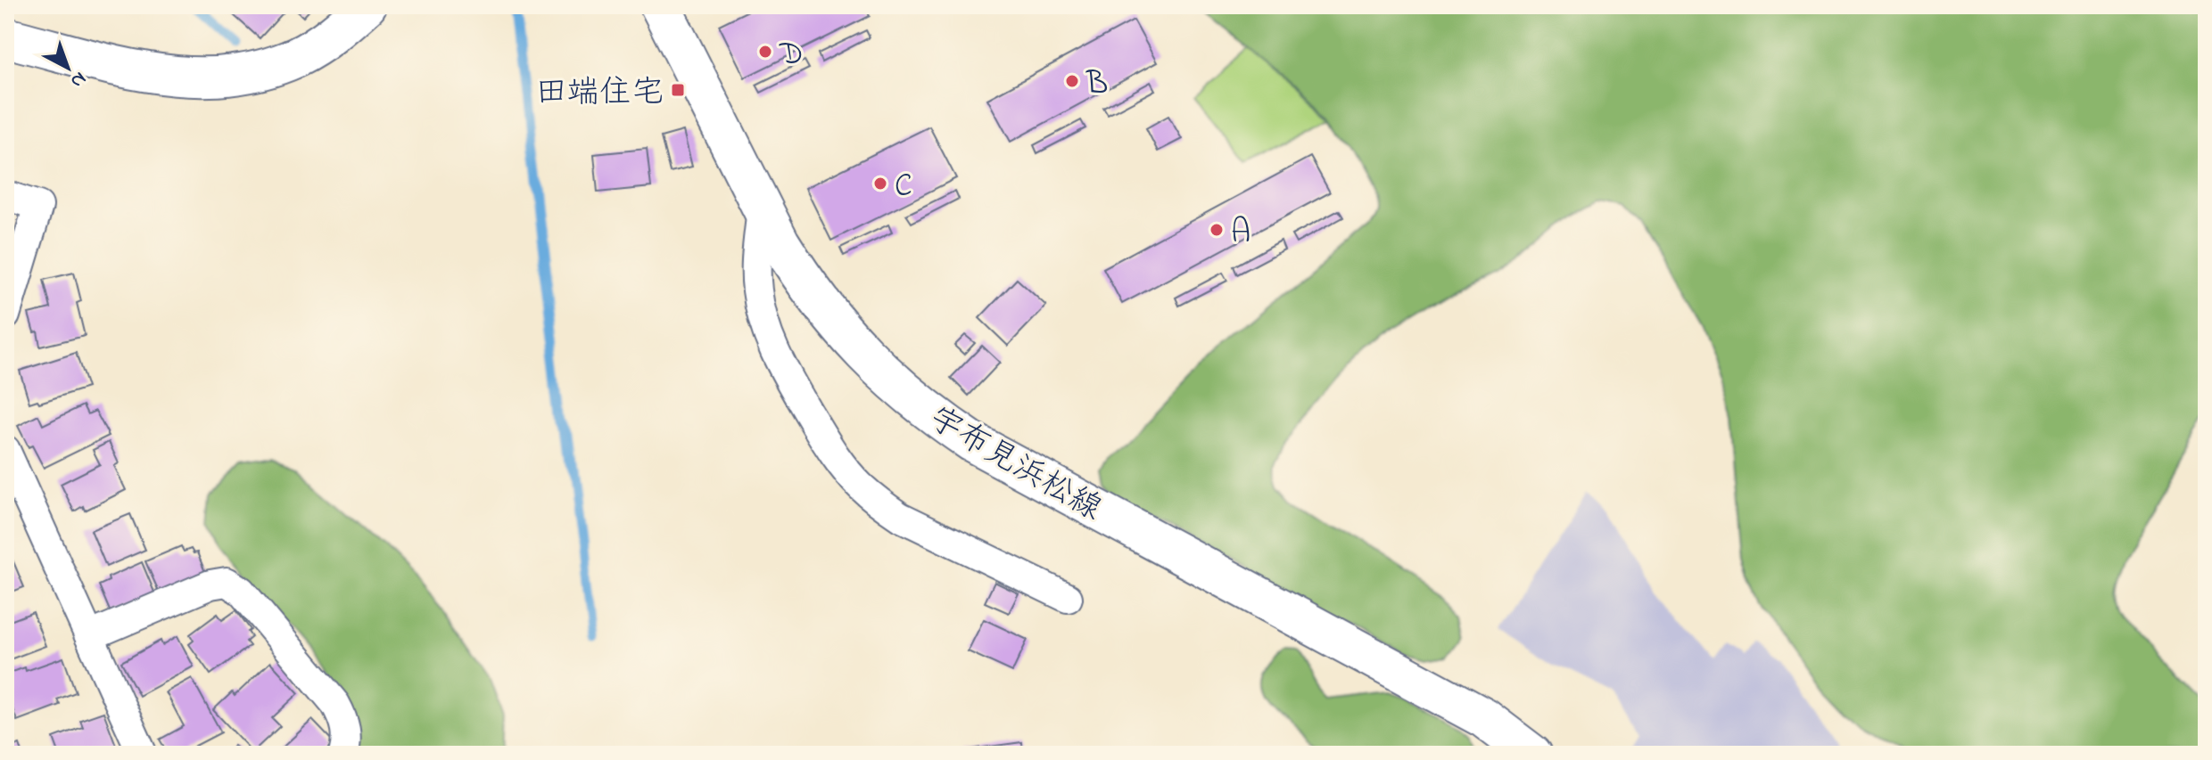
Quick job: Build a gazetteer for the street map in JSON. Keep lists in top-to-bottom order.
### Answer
{
  "streets": {
    "main road": ["宇布見浜松線"]
  },
  "places": {
    "other": [
      "D",
      "B",
      "C",
      "A"
    ],
    "transit": ["田端住宅"]
  },
  "north": "bottom right"
}
